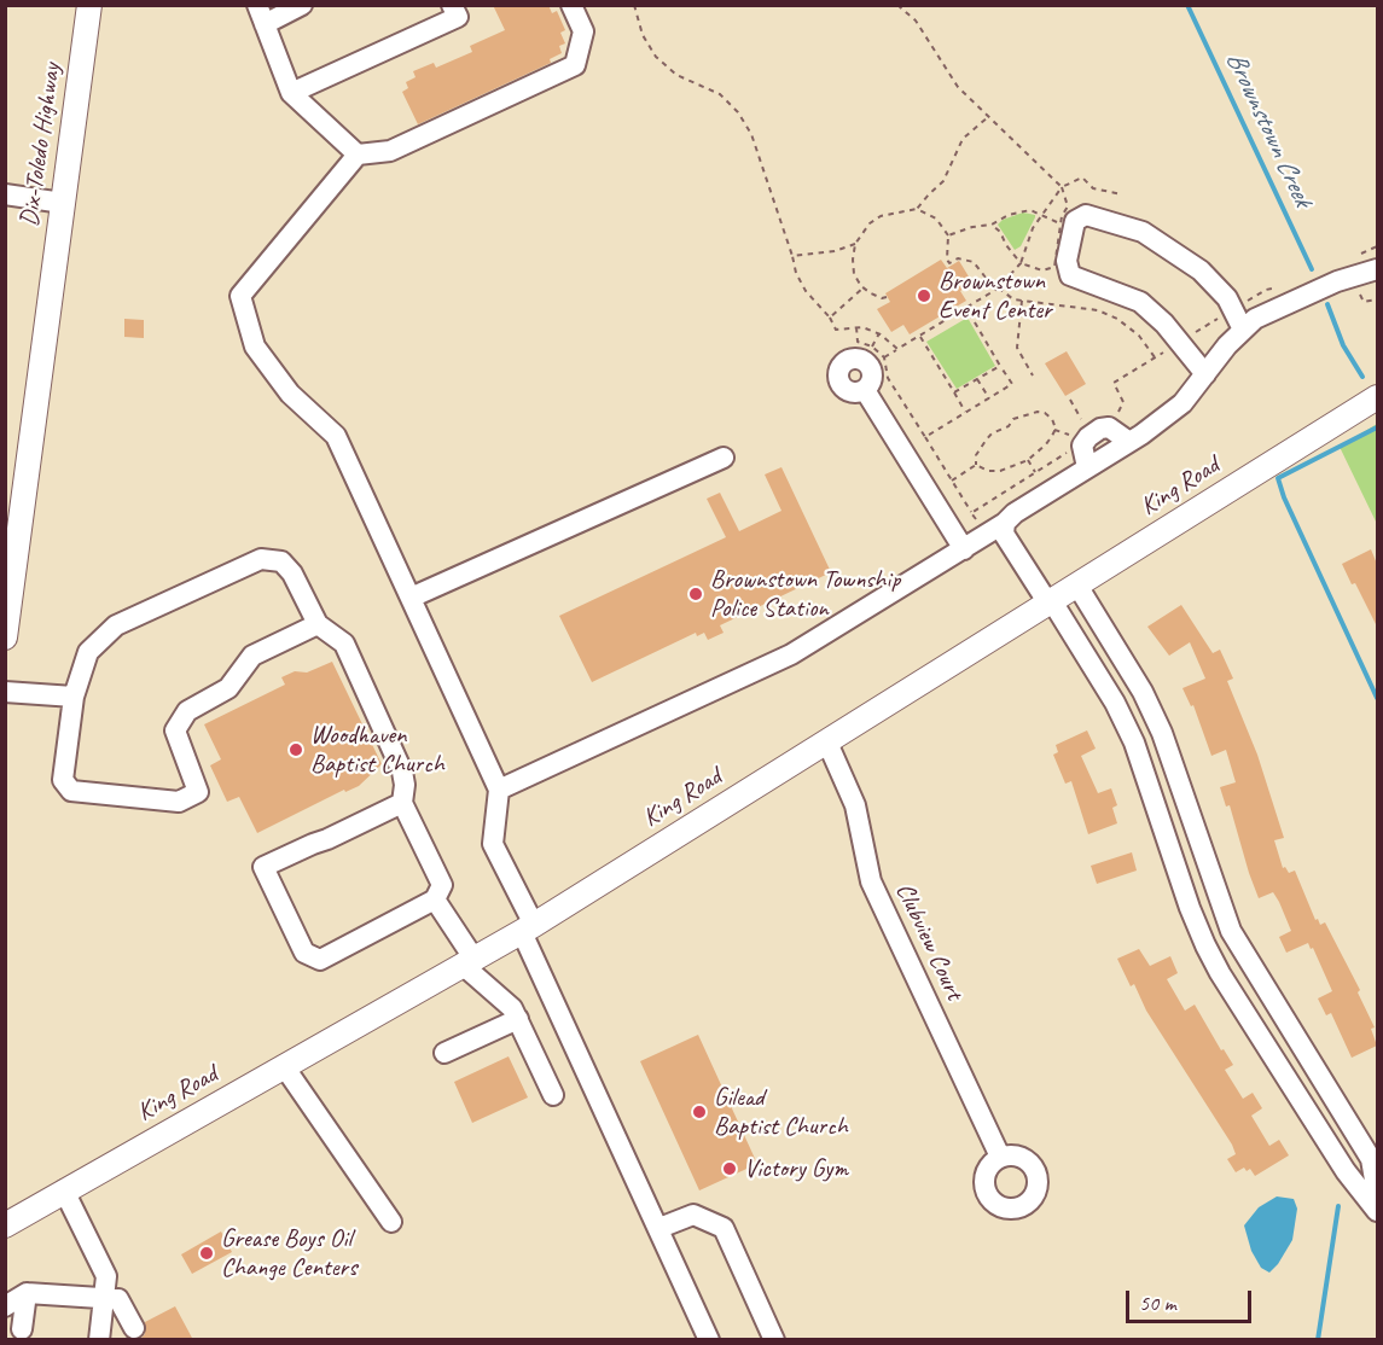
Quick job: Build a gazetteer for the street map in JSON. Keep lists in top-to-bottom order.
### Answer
{
  "streets": {
    "main road": ["Dix-Toledo Highway", "King Road"],
    "street": ["Clubview Court"]
  },
  "crossings": [
    ["King Road", "Clubview Court"]
  ],
  "water": ["Brownstown Creek"],
  "places": [
    "Brownstown Event Center",
    "Brownstown Township Police Station",
    "Woodhaven Baptist Church",
    "Gilead Baptist Church",
    "Victory Gym",
    "Grease Boys Oil Change Centers"
  ],
  "scale_bar": "50 m"
}
